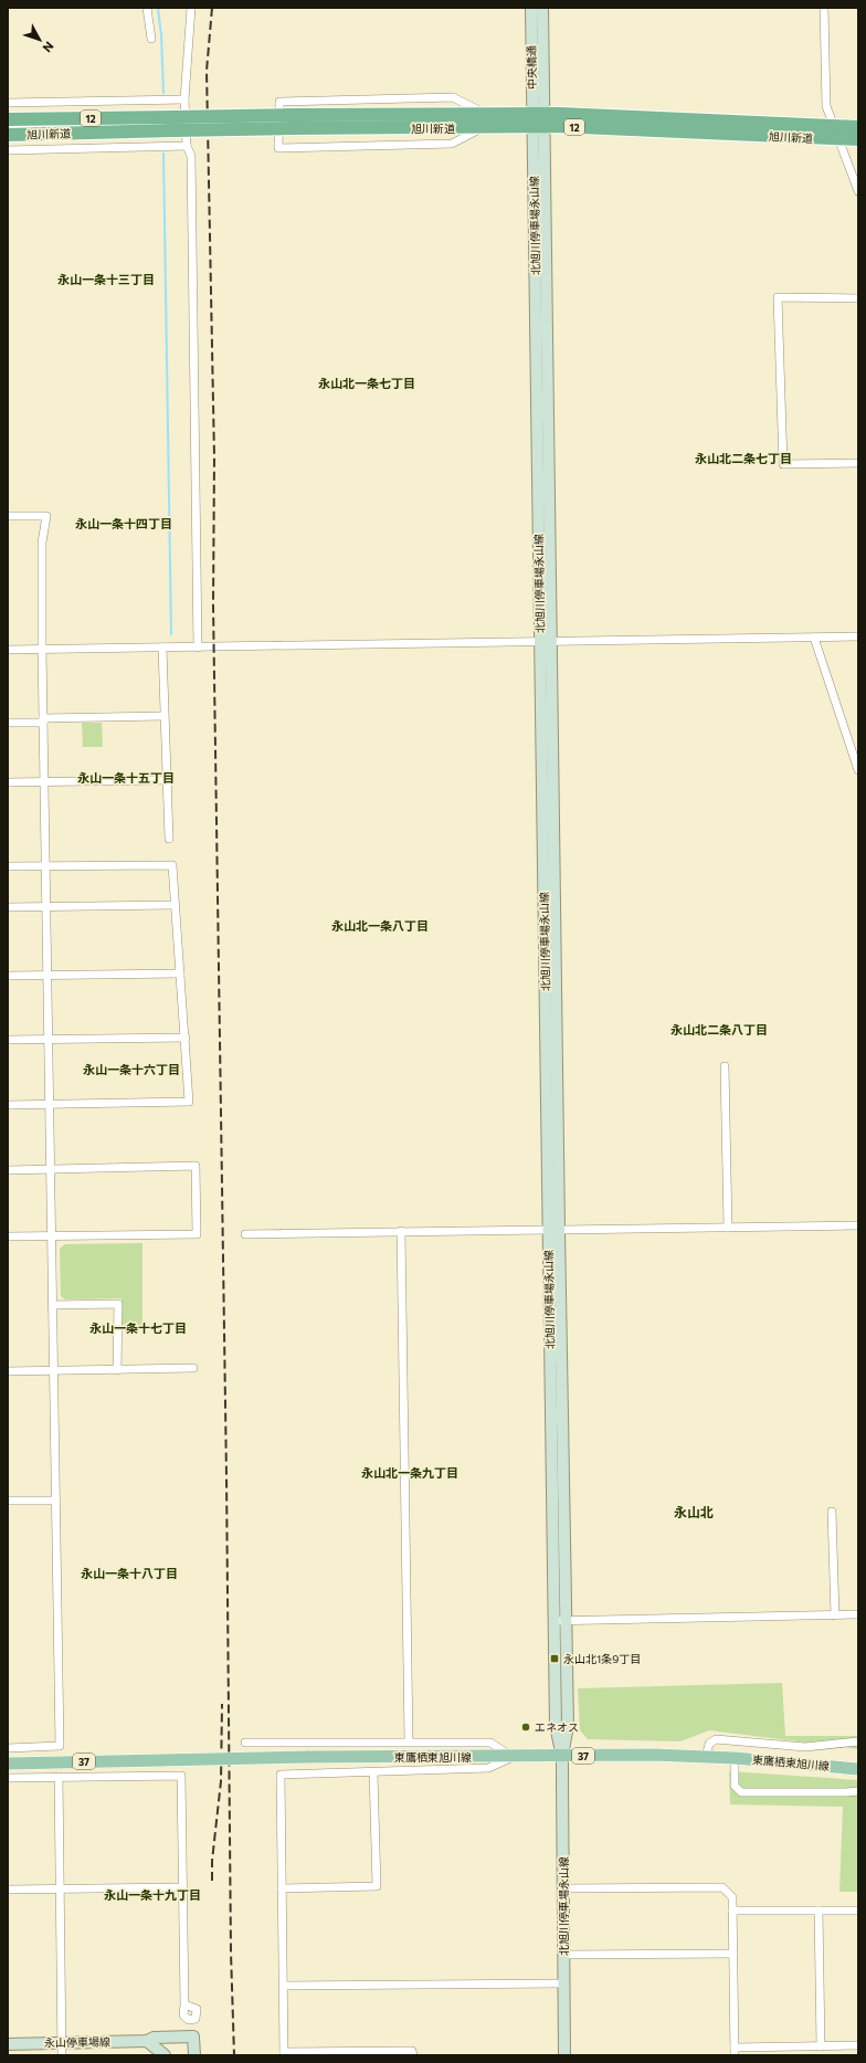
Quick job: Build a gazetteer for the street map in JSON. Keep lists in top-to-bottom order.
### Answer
{
  "streets": {
    "highway": ["12", "旭川新道"],
    "main road": [
      "中央橋通",
      "北旭川停車場永山線",
      "37",
      "東鷹栖東旭川線",
      "永山停車場線"
    ]
  },
  "crossings": [
    ["中央橋通", "旭川新道"],
    ["中央橋通", "北旭川停車場永山線"],
    ["旭川新道", "北旭川停車場永山線"],
    ["北旭川停車場永山線", "東鷹栖東旭川線"]
  ],
  "districts": [
    "永山一条十三丁目",
    "永山北一条七丁目",
    "永山北二条七丁目",
    "永山一条十四丁目",
    "永山一条十五丁目",
    "永山北一条八丁目",
    "永山北二条八丁目",
    "永山一条十六丁目",
    "永山一条十七丁目",
    "永山北一条九丁目",
    "永山北",
    "永山一条十八丁目",
    "永山一条十九丁目"
  ],
  "places": {
    "transit": ["永山北1条9丁目"],
    "other": ["エネオス"]
  },
  "north": "bottom right"
}
